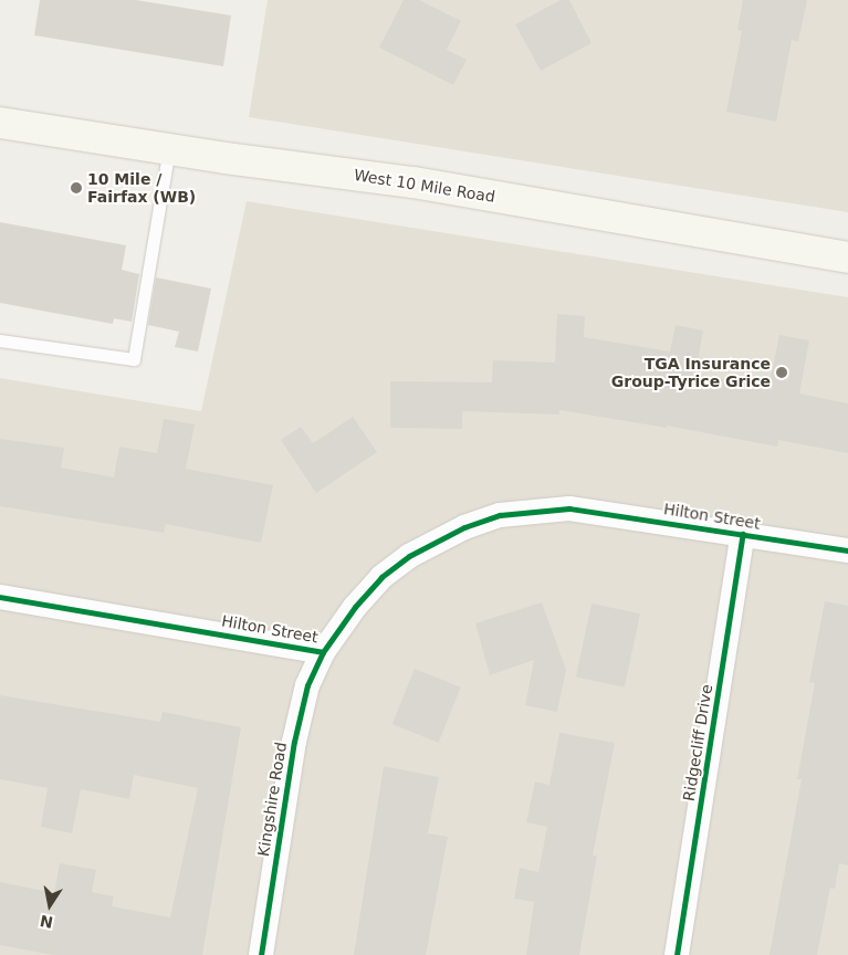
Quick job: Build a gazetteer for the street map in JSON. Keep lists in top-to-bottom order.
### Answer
{
  "streets": {
    "main road": ["West 10 Mile Road"],
    "street": ["Hilton Street", "Ridgecliff Drive", "Kingshire Road"]
  },
  "crossings": [
    ["Hilton Street", "Ridgecliff Drive"],
    ["Hilton Street", "Kingshire Road"]
  ],
  "places": ["10 Mile / Fairfax (WB)", "TGA Insurance Group-Tyrice Grice"],
  "north": "bottom"
}
